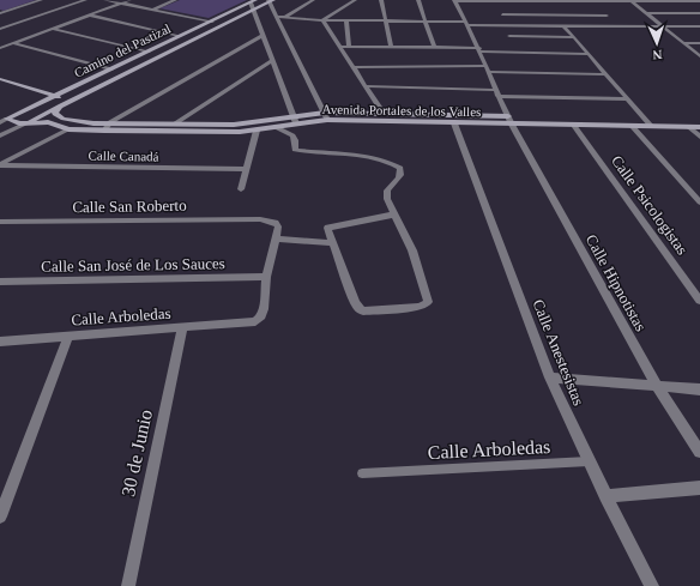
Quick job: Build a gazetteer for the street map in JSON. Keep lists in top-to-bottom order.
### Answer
{
  "streets": {
    "street": [
      "Camino del Pastizal",
      "Avenida Portales de los Valles",
      "Calle Canadá",
      "Calle Psicologistas",
      "Calle San Roberto",
      "Calle San José de Los Sauces",
      "Calle Hipnotistas",
      "Calle Arboledas",
      "Calle Anestesistas",
      "30 de Junio"
    ]
  },
  "crossings": [
    ["Camino del Pastizal", "Avenida Portales de los Valles"],
    ["Avenida Portales de los Valles", "Calle Psicologistas"],
    ["Avenida Portales de los Valles", "Calle Hipnotistas"],
    ["Avenida Portales de los Valles", "Calle Anestesistas"],
    ["Calle San José de Los Sauces", "Calle Arboledas"],
    ["Calle Arboledas", "Calle Anestesistas"],
    ["Calle Arboledas", "30 de Junio"]
  ],
  "north": "bottom"
}
